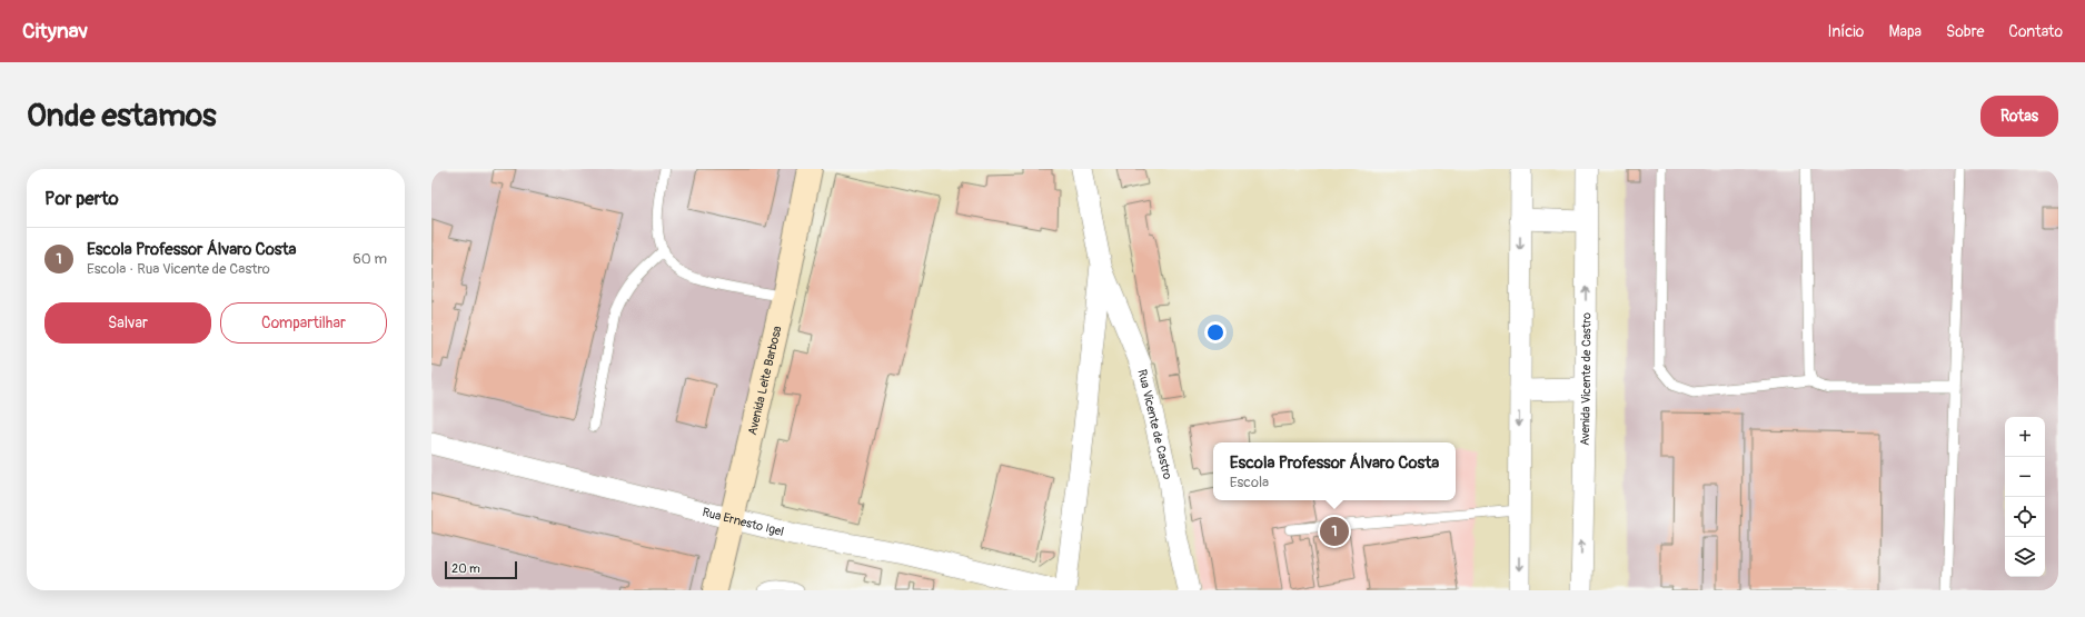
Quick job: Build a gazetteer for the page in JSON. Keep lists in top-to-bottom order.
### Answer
{
  "streets": {
    "street": [
      "Avenida Leite Barbosa",
      "Avenida Vicente de Castro",
      "Rua Vicente de Castro",
      "Rua Ernesto Igel"
    ]
  },
  "crossings": [
    ["Avenida Leite Barbosa", "Rua Ernesto Igel"]
  ],
  "scale_bar": "20 m",
  "page": {
    "header": "Citynav",
    "nav": [
      "Início",
      "Mapa",
      "Sobre",
      "Contato"
    ],
    "buttons": [
      "Rotas",
      ["Salvar", "Compartilhar"]
    ],
    "title": "Onde estamos",
    "heading": "Por perto",
    "list": [
      {
        "mark": "1",
        "name": "Escola Professor Álvaro Costa",
        "note": "Escola · Rua Vicente de Castro",
        "value": "60 m"
      }
    ],
    "map_buttons": ["+", "−"],
    "popup": ["Escola Professor Álvaro Costa", "Escola"],
    "pins": "1",
    "scale": "20 m"
  }
}
